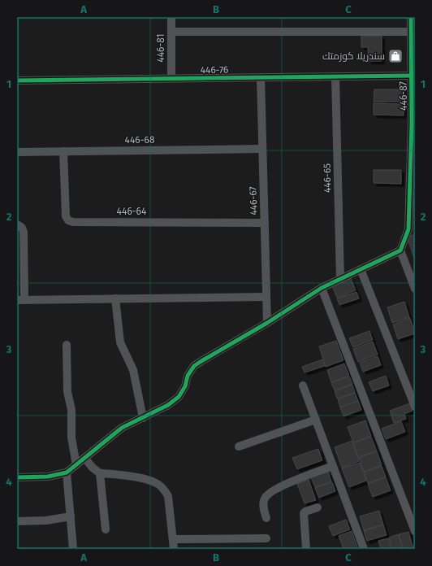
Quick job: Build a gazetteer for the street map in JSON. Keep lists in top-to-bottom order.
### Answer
{
  "streets": {
    "street": [
      "446-81",
      "446-76",
      "446-87",
      "446-68",
      "446-65",
      "446-67",
      "446-64"
    ]
  },
  "crossings": [
    ["446-81", "446-76"],
    ["446-76", "446-87"],
    ["446-76", "446-65"],
    ["446-76", "446-67"],
    ["446-68", "446-67"],
    ["446-68", "446-64"],
    ["446-67", "446-64"]
  ],
  "places": {
    "shop": ["سندريلا كوزمتك"]
  },
  "grid": {
    "columns": ["A", "B", "C"],
    "rows": [
      "1",
      "2",
      "3",
      "4"
    ]
  }
}
